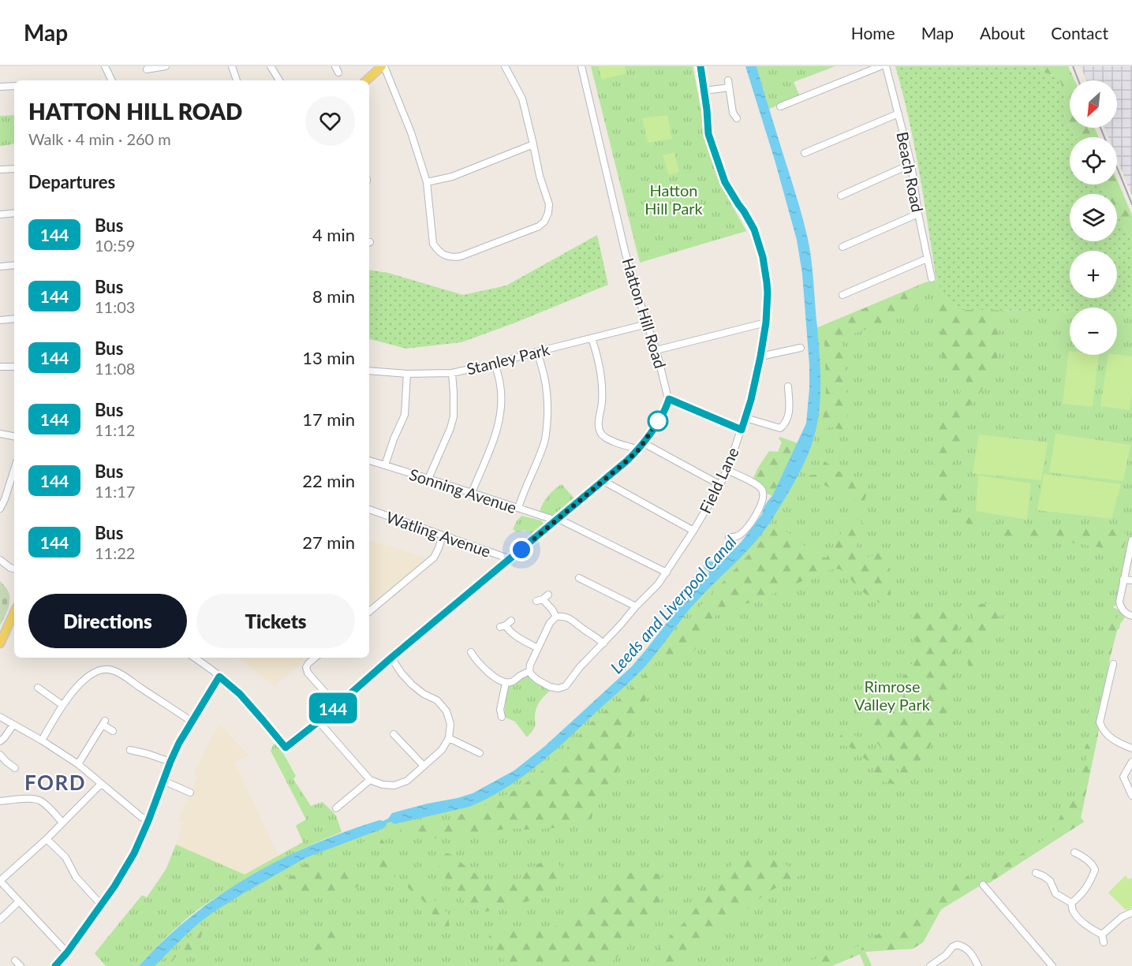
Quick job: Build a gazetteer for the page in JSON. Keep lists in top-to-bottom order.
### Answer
{
  "streets": {
    "street": [
      "Beach Road",
      "Hatton Hill Road",
      "Stanley Park",
      "Field Lane",
      "Sonning Avenue",
      "Watling Avenue"
    ]
  },
  "crossings": [
    ["Hatton Hill Road", "Stanley Park"],
    ["Field Lane", "Sonning Avenue"]
  ],
  "districts": ["FORD"],
  "water": ["Leeds and Liverpool Canal"],
  "parks": ["Hatton Hill Park", "Rimrose Valley Park"],
  "lines": ["bus line 144"],
  "north": "bottom left",
  "page": {
    "header": "Map",
    "nav": [
      "Home",
      "Map",
      "About",
      "Contact"
    ],
    "on_map": "144",
    "map_buttons": ["+", "−"],
    "heading": [
      ["HATTON HILL ROAD", "Walk · 4 min · 260 m"],
      "Departures"
    ],
    "list": [
      {
        "mark": "144",
        "name": "Bus",
        "note": "10:59",
        "value": "4 min"
      },
      {
        "mark": "144",
        "name": "Bus",
        "note": "11:03",
        "value": "8 min"
      },
      {
        "mark": "144",
        "name": "Bus",
        "note": "11:08",
        "value": "13 min"
      },
      {
        "mark": "144",
        "name": "Bus",
        "note": "11:12",
        "value": "17 min"
      },
      {
        "mark": "144",
        "name": "Bus",
        "note": "11:17",
        "value": "22 min"
      },
      {
        "mark": "144",
        "name": "Bus",
        "note": "11:22",
        "value": "27 min"
      }
    ],
    "buttons": ["Directions", "Tickets"]
  }
}
